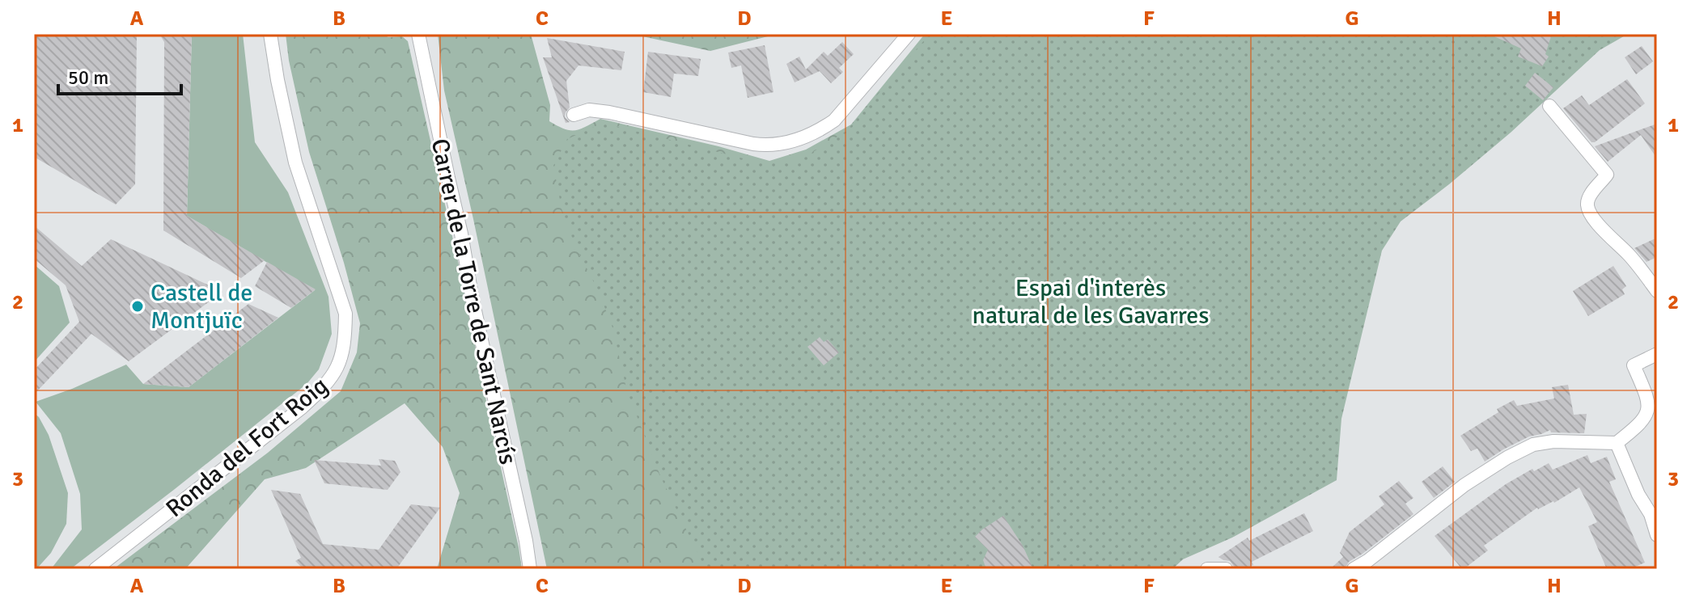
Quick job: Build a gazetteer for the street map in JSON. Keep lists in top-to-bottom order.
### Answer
{
  "streets": {
    "street": ["Carrer de la Torre de Sant Narcís", "Ronda del Fort Roig"]
  },
  "parks": ["Espai d'interès natural de les Gavarres"],
  "places": ["Castell de Montjuïc"],
  "scale_bar": "50 m",
  "grid": {
    "columns": [
      "A",
      "B",
      "C",
      "D",
      "E",
      "F",
      "G",
      "H"
    ],
    "rows": ["1", "2", "3"]
  }
}
